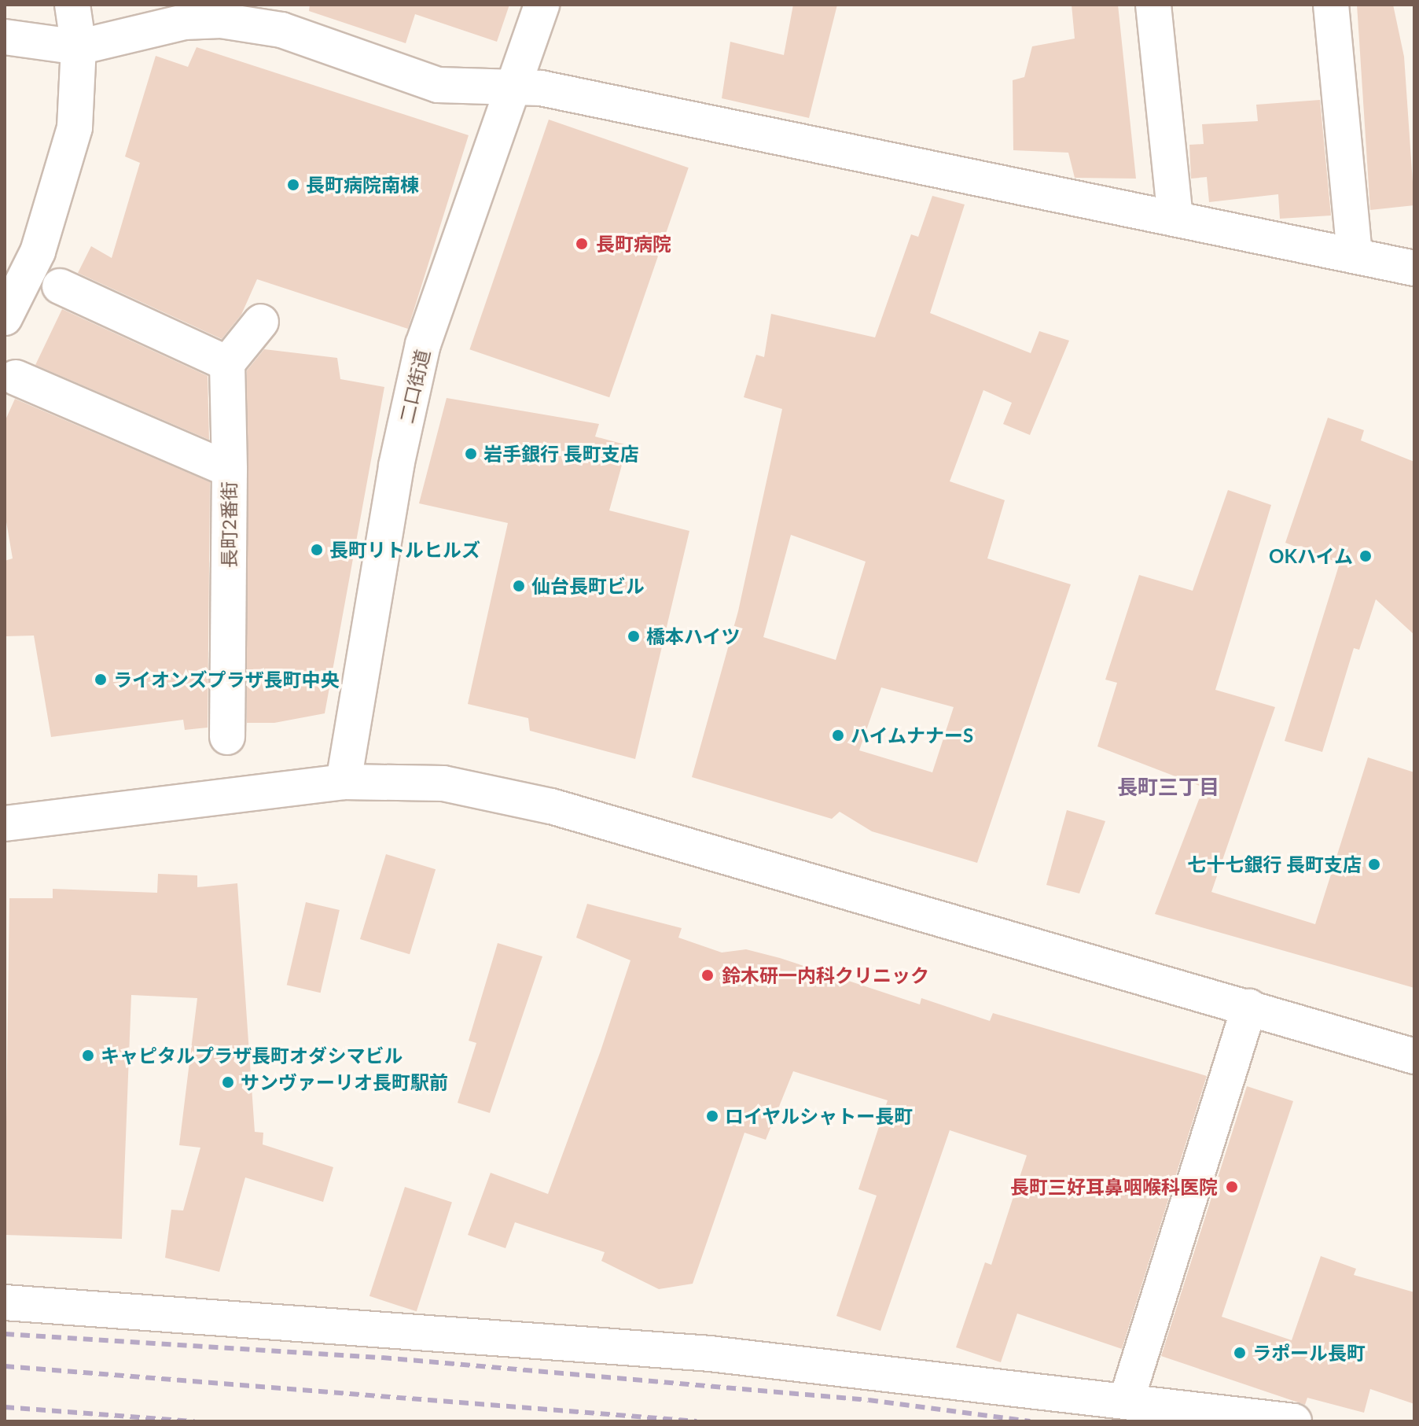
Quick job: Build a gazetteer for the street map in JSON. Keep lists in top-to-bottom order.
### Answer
{
  "streets": {
    "street": ["二口街道", "長町2番街"]
  },
  "districts": ["長町三丁目"],
  "places": [
    "長町病院南棟",
    "長町病院",
    "岩手銀行 長町支店",
    "長町リトルヒルズ",
    "OKハイム",
    "仙台長町ビル",
    "橋本ハイツ",
    "ライオンズプラザ長町中央",
    "ハイムナナーS",
    "七十七銀行 長町支店",
    "鈴木研一内科クリニック",
    "キャピタルプラザ長町オダシマビル",
    "サンヴァーリオ長町駅前",
    "ロイヤルシャトー長町",
    "長町三好耳鼻咽喉科医院",
    "ラポール長町"
  ]
}
